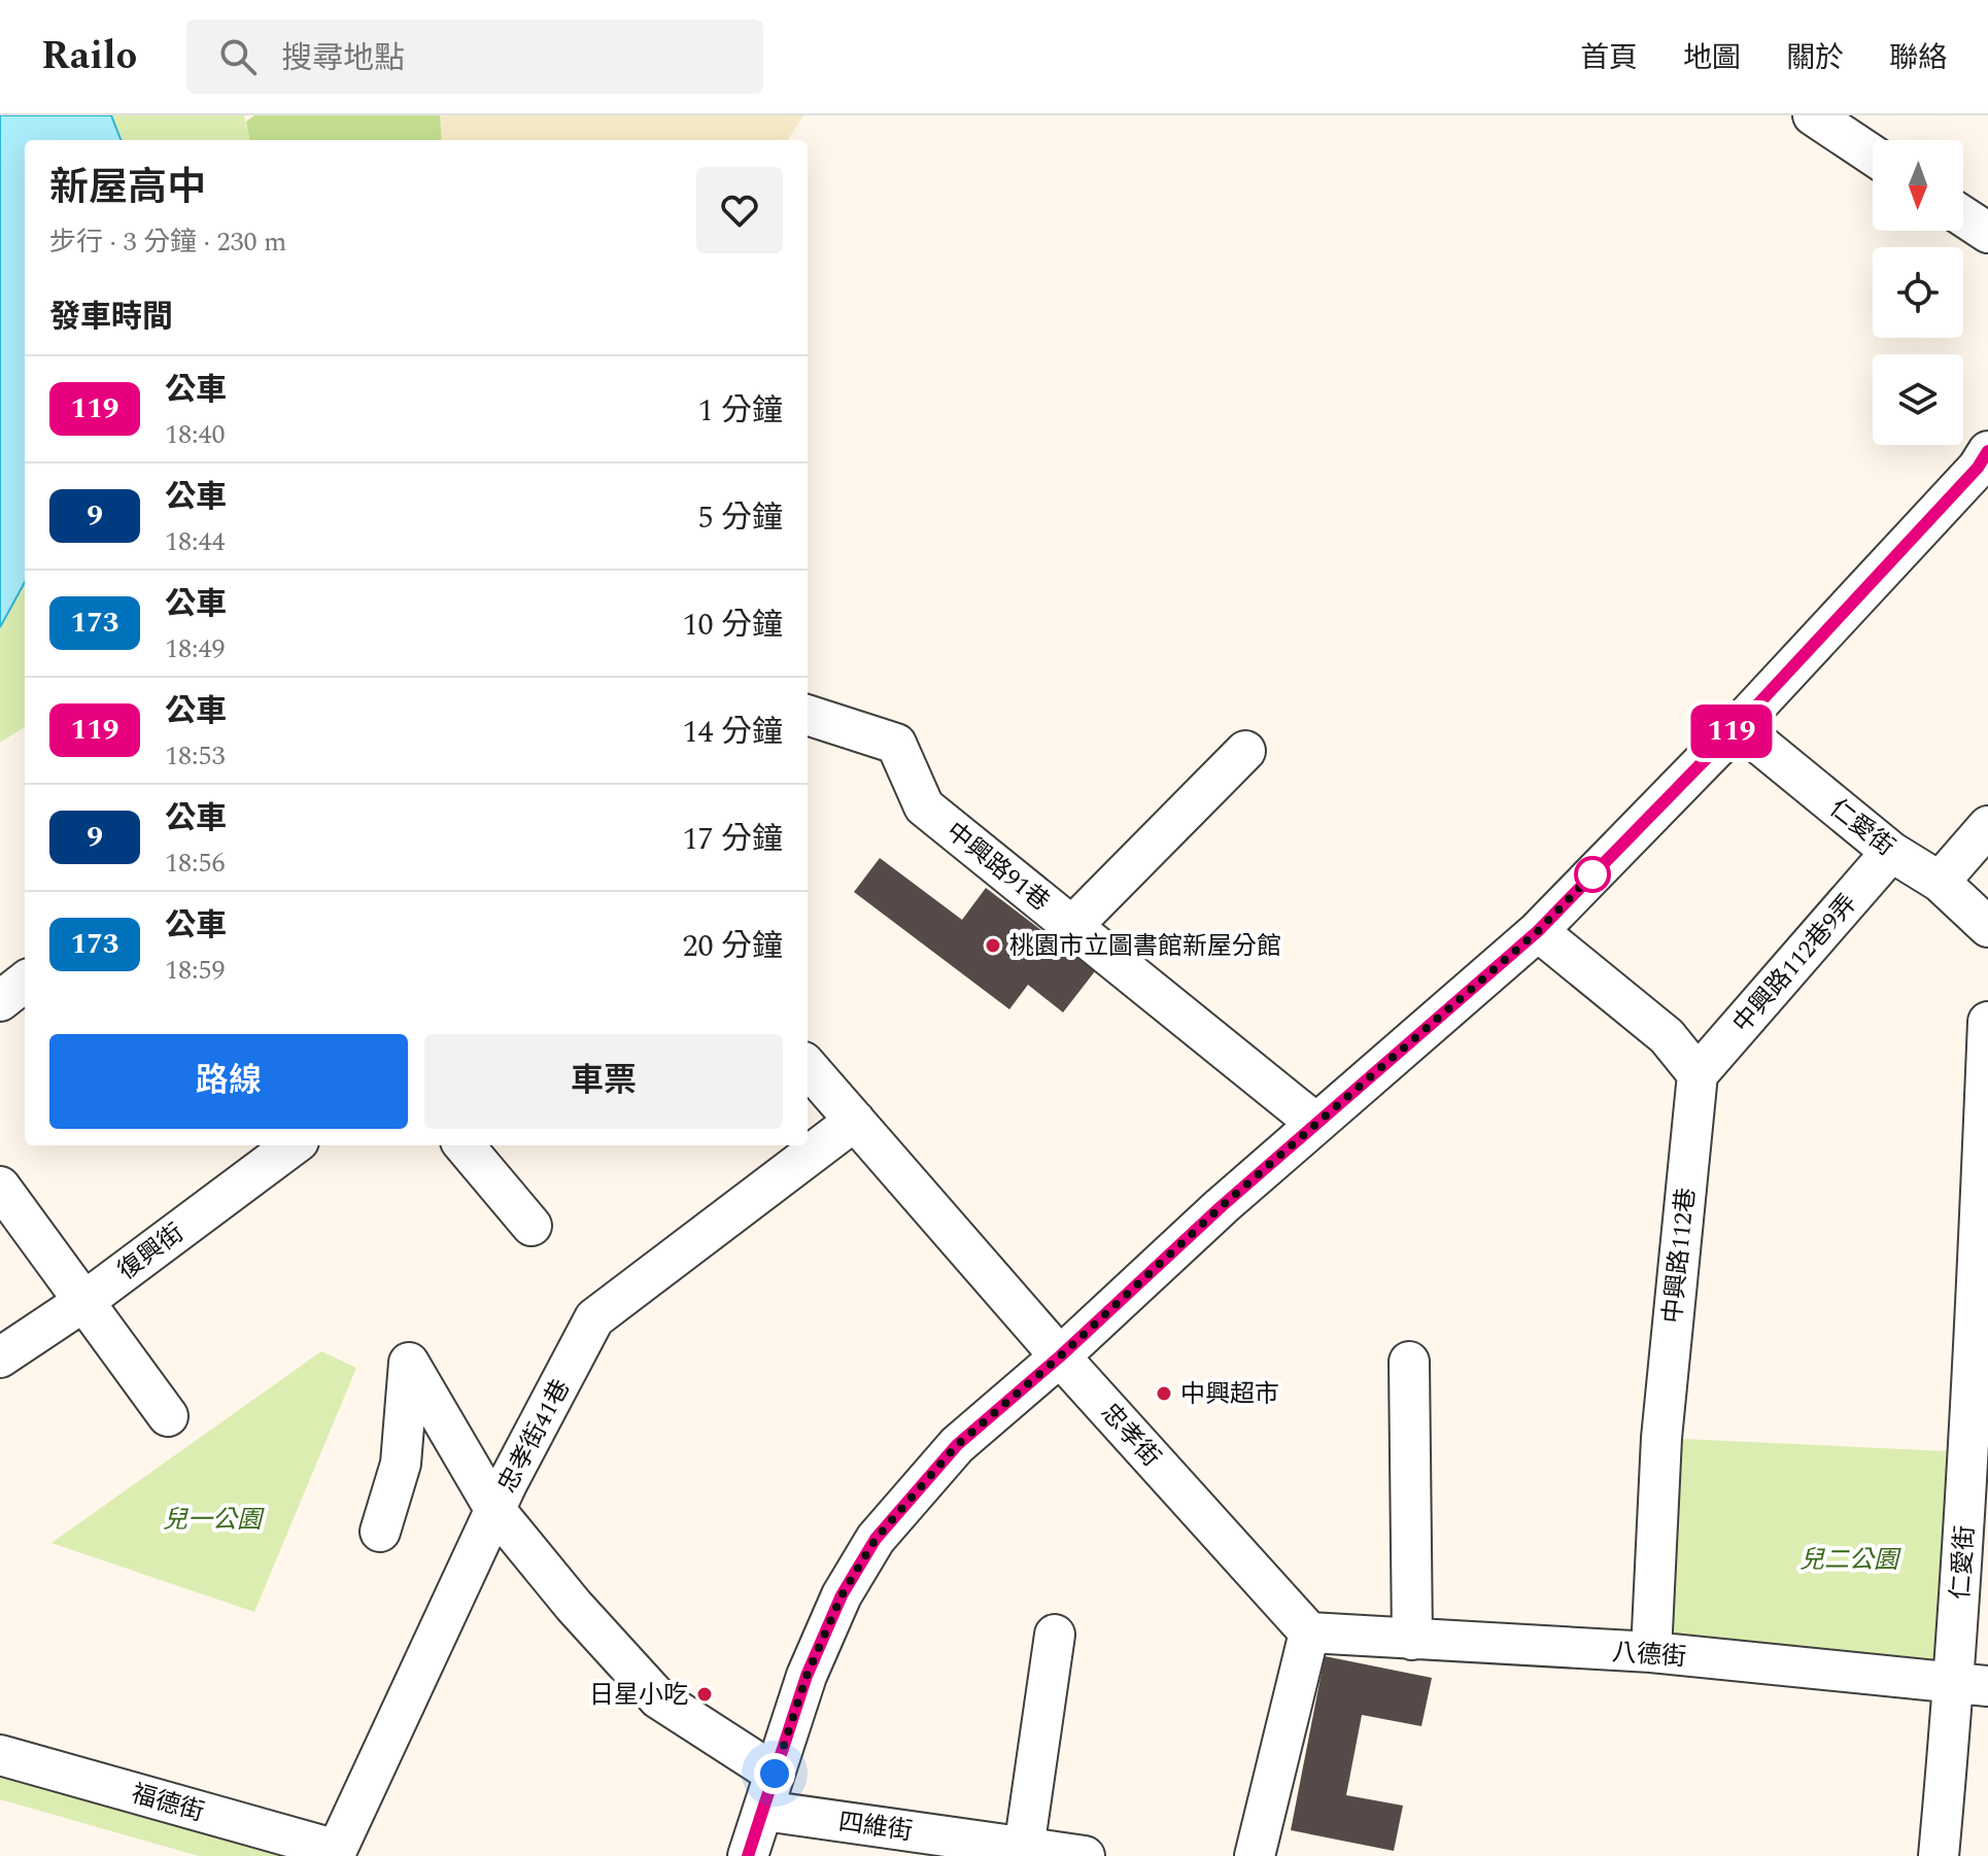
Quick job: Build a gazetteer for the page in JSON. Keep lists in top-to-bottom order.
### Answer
{
  "streets": {
    "street": [
      "仁愛街",
      "中興路91巷",
      "中興路112巷9弄",
      "復興街",
      "中興路112巷",
      "忠孝街",
      "忠孝街41巷",
      "八德街",
      "福德街",
      "四維街"
    ]
  },
  "crossings": [
    ["仁愛街", "中興路112巷9弄"],
    ["仁愛街", "八德街"],
    ["中興路112巷9弄", "中興路112巷"],
    ["中興路112巷", "八德街"],
    ["忠孝街", "忠孝街41巷"],
    ["忠孝街", "八德街"],
    ["忠孝街41巷", "福德街"]
  ],
  "parks": ["兒一公園", "兒二公園"],
  "places": ["桃園市立圖書館新屋分館", "中興超市", "日星小吃"],
  "lines": ["bus line 119"],
  "north": "bottom",
  "page": {
    "header": "Railo",
    "search": "搜尋地點",
    "nav": [
      "首頁",
      "地圖",
      "關於",
      "聯絡"
    ],
    "on_map": "119",
    "heading": [
      ["新屋高中", "步行 · 3 分鐘 · 230 m"],
      "發車時間"
    ],
    "list": [
      {
        "mark": "119",
        "name": "公車",
        "note": "18:40",
        "value": "1 分鐘"
      },
      {
        "mark": "9",
        "name": "公車",
        "note": "18:44",
        "value": "5 分鐘"
      },
      {
        "mark": "173",
        "name": "公車",
        "note": "18:49",
        "value": "10 分鐘"
      },
      {
        "mark": "119",
        "name": "公車",
        "note": "18:53",
        "value": "14 分鐘"
      },
      {
        "mark": "9",
        "name": "公車",
        "note": "18:56",
        "value": "17 分鐘"
      },
      {
        "mark": "173",
        "name": "公車",
        "note": "18:59",
        "value": "20 分鐘"
      }
    ],
    "buttons": ["路線", "車票"]
  }
}
